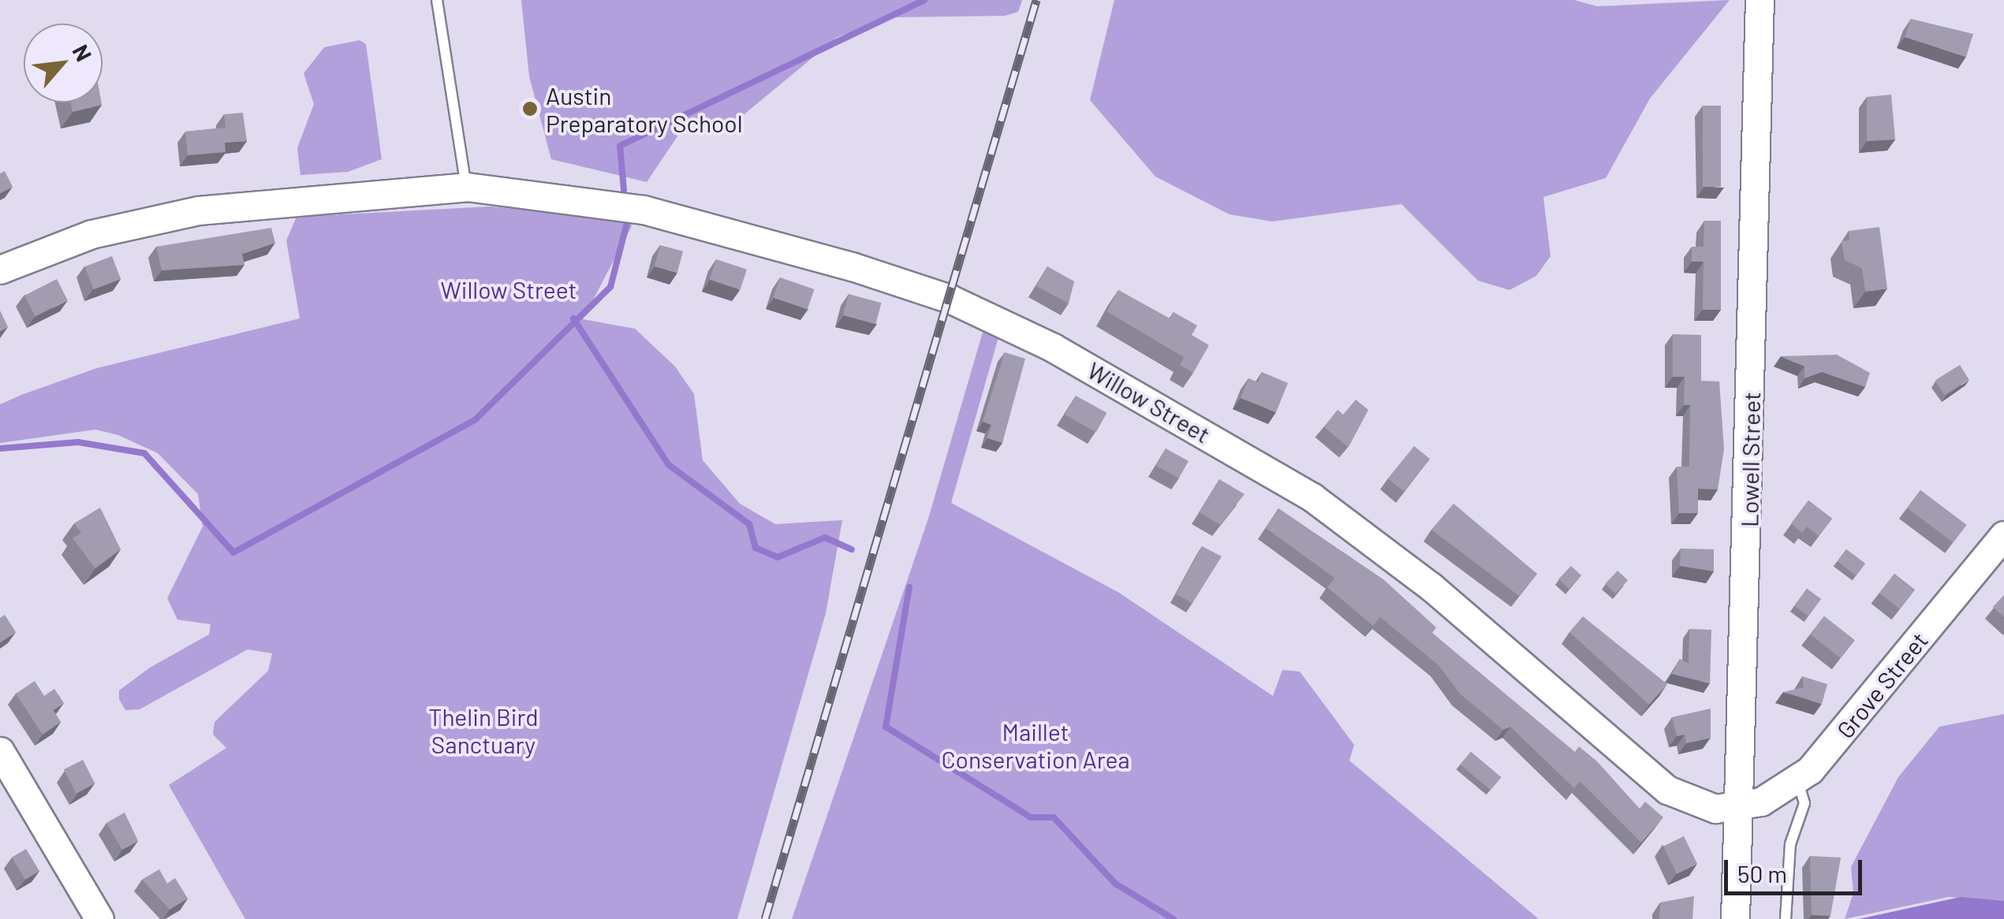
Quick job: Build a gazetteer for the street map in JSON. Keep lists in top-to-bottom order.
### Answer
{
  "streets": {
    "main road": ["Willow Street", "Lowell Street", "Grove Street"]
  },
  "crossings": [
    ["Willow Street", "Lowell Street"],
    ["Willow Street", "Grove Street"],
    ["Lowell Street", "Grove Street"]
  ],
  "parks": ["Willow Street", "Thelin Bird Sanctuary", "Maillet Conservation Area"],
  "places": ["Austin Preparatory School"],
  "scale_bar": "50 m",
  "north": "top right"
}
